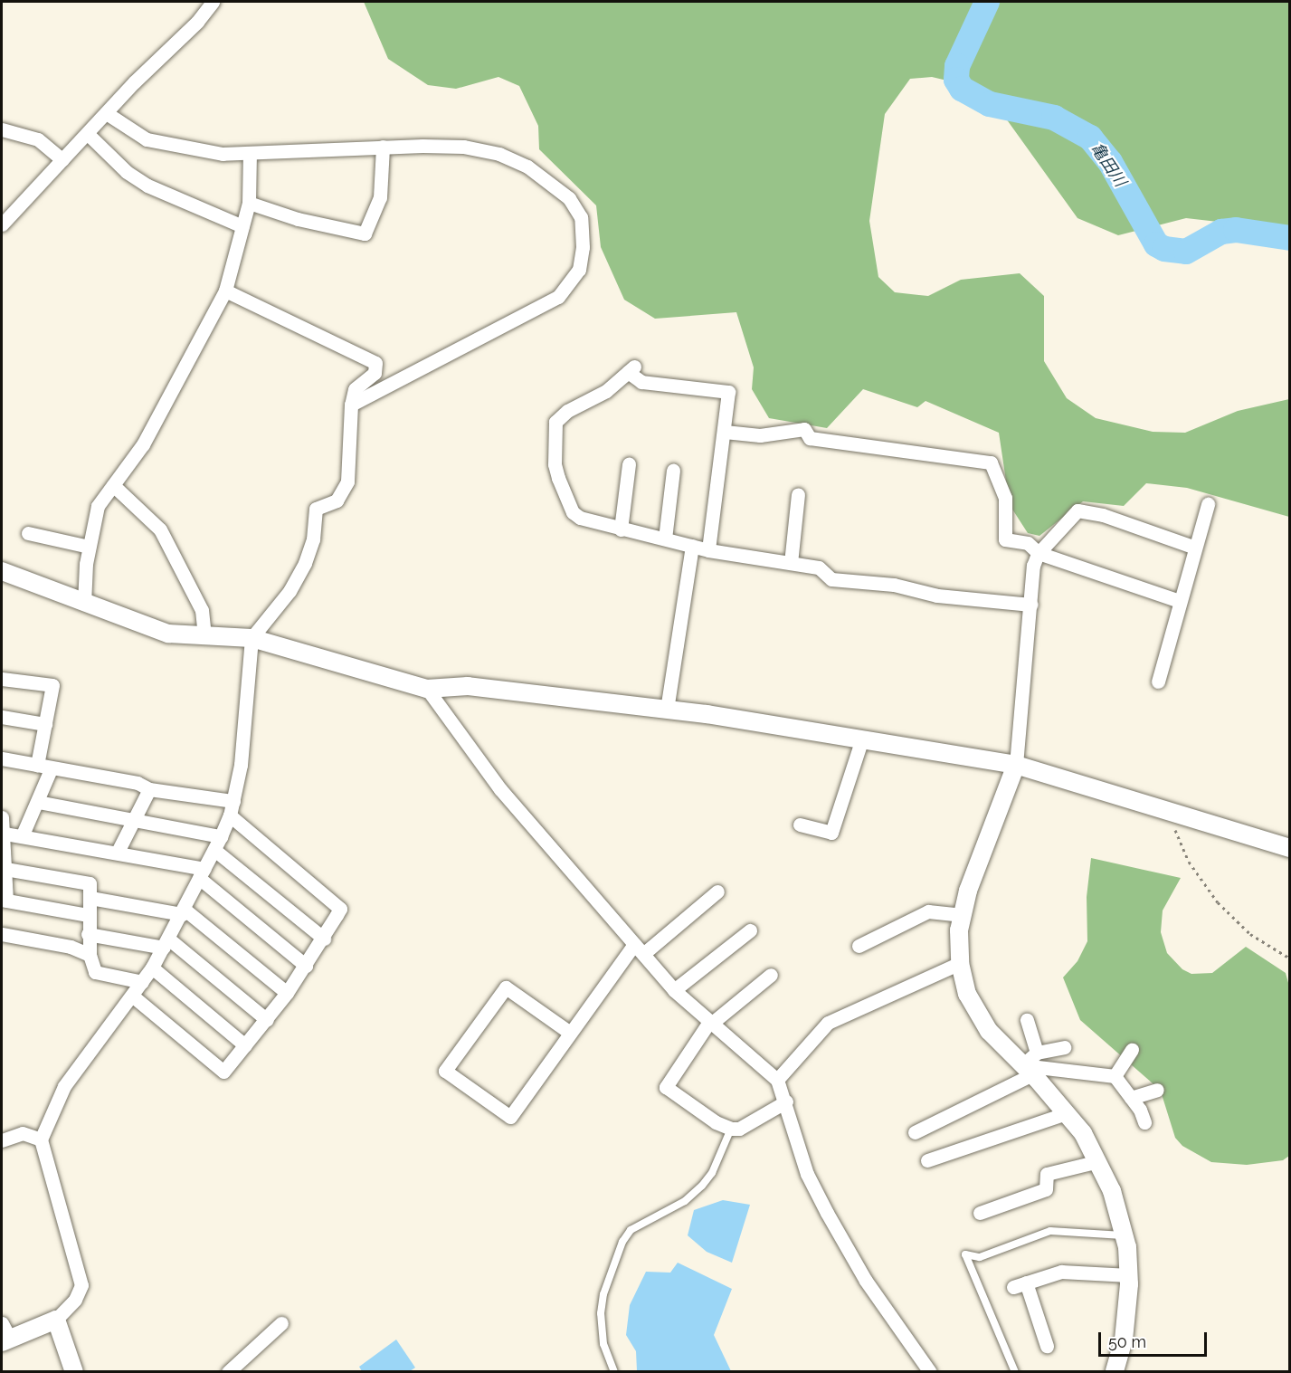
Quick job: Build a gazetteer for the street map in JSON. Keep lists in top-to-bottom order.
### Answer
{
  "water": ["亀田川"],
  "scale_bar": "50 m"
}
